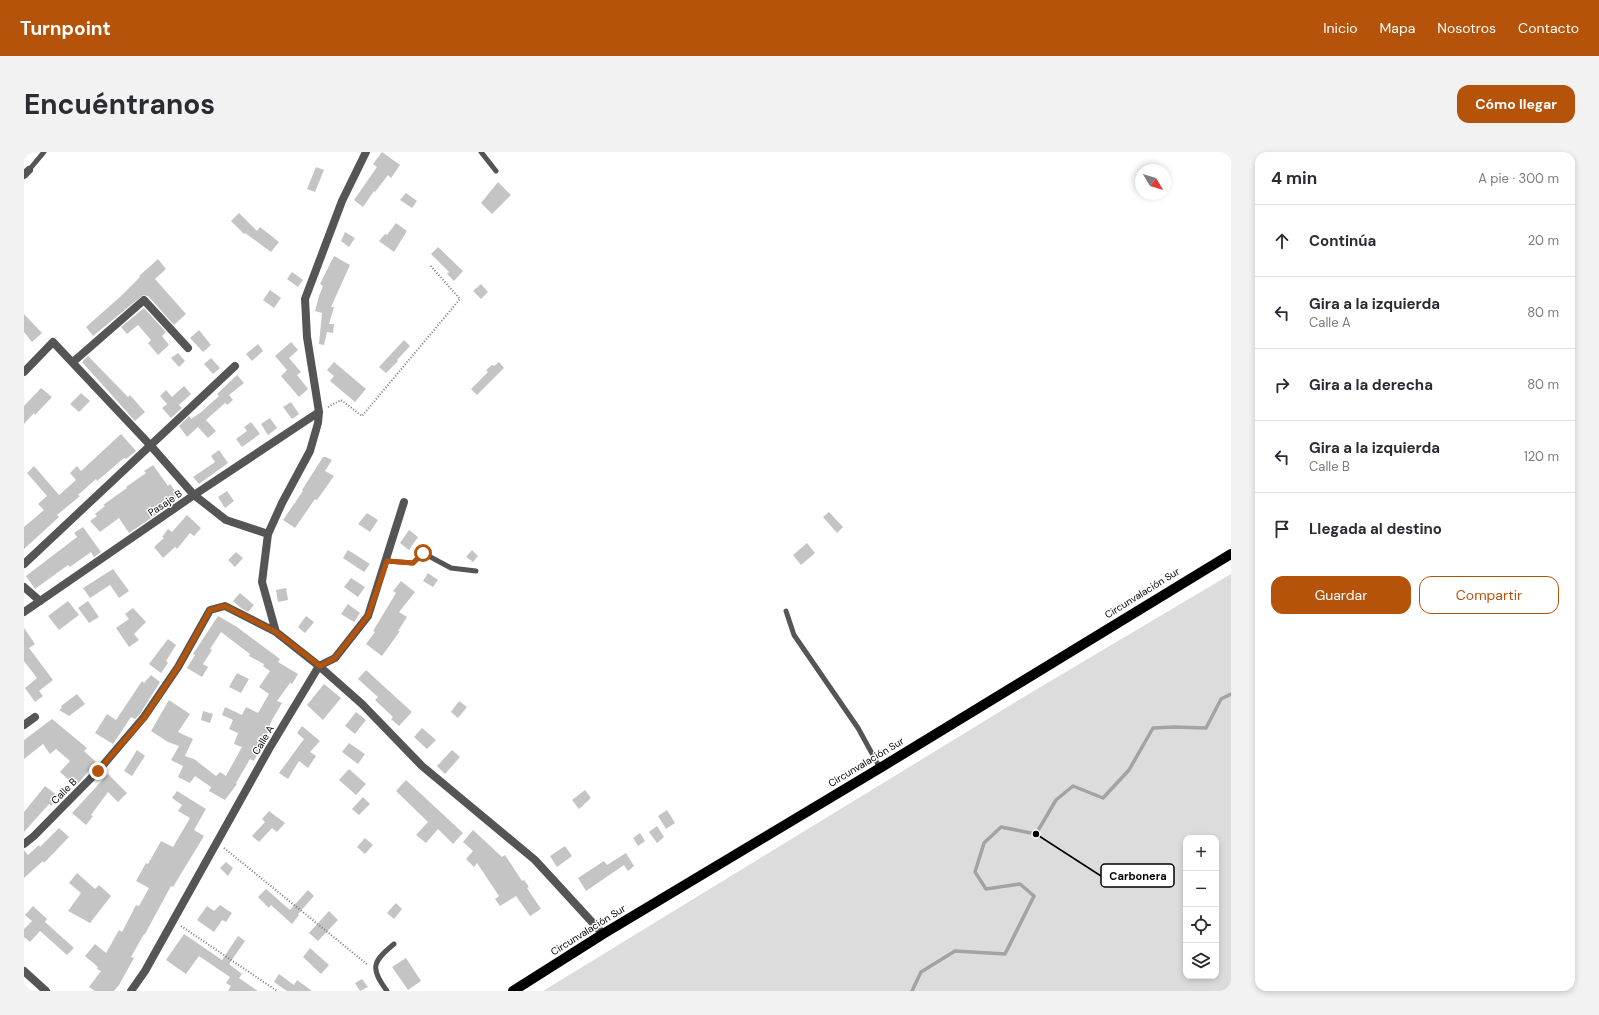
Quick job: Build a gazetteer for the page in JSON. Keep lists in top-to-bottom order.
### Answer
{
  "streets": {
    "main road": ["Circunvalación Sur"],
    "street": ["Pasaje B", "Calle A", "Calle B"]
  },
  "places": ["Carbonera"],
  "north": "bottom right",
  "page": {
    "header": "Turnpoint",
    "nav": [
      "Inicio",
      "Mapa",
      "Nosotros",
      "Contacto"
    ],
    "buttons": [
      "Cómo llegar",
      ["Guardar", "Compartir"]
    ],
    "title": "Encuéntranos",
    "heading": ["4 min", "A pie · 300 m"],
    "list": [
      ["Continúa", "20 m"],
      ["Gira a la izquierda", "Calle A", "80 m"],
      ["Gira a la derecha", "80 m"],
      ["Gira a la izquierda", "Calle B", "120 m"],
      "Llegada al destino"
    ],
    "map_buttons": ["+", "−"]
  }
}
